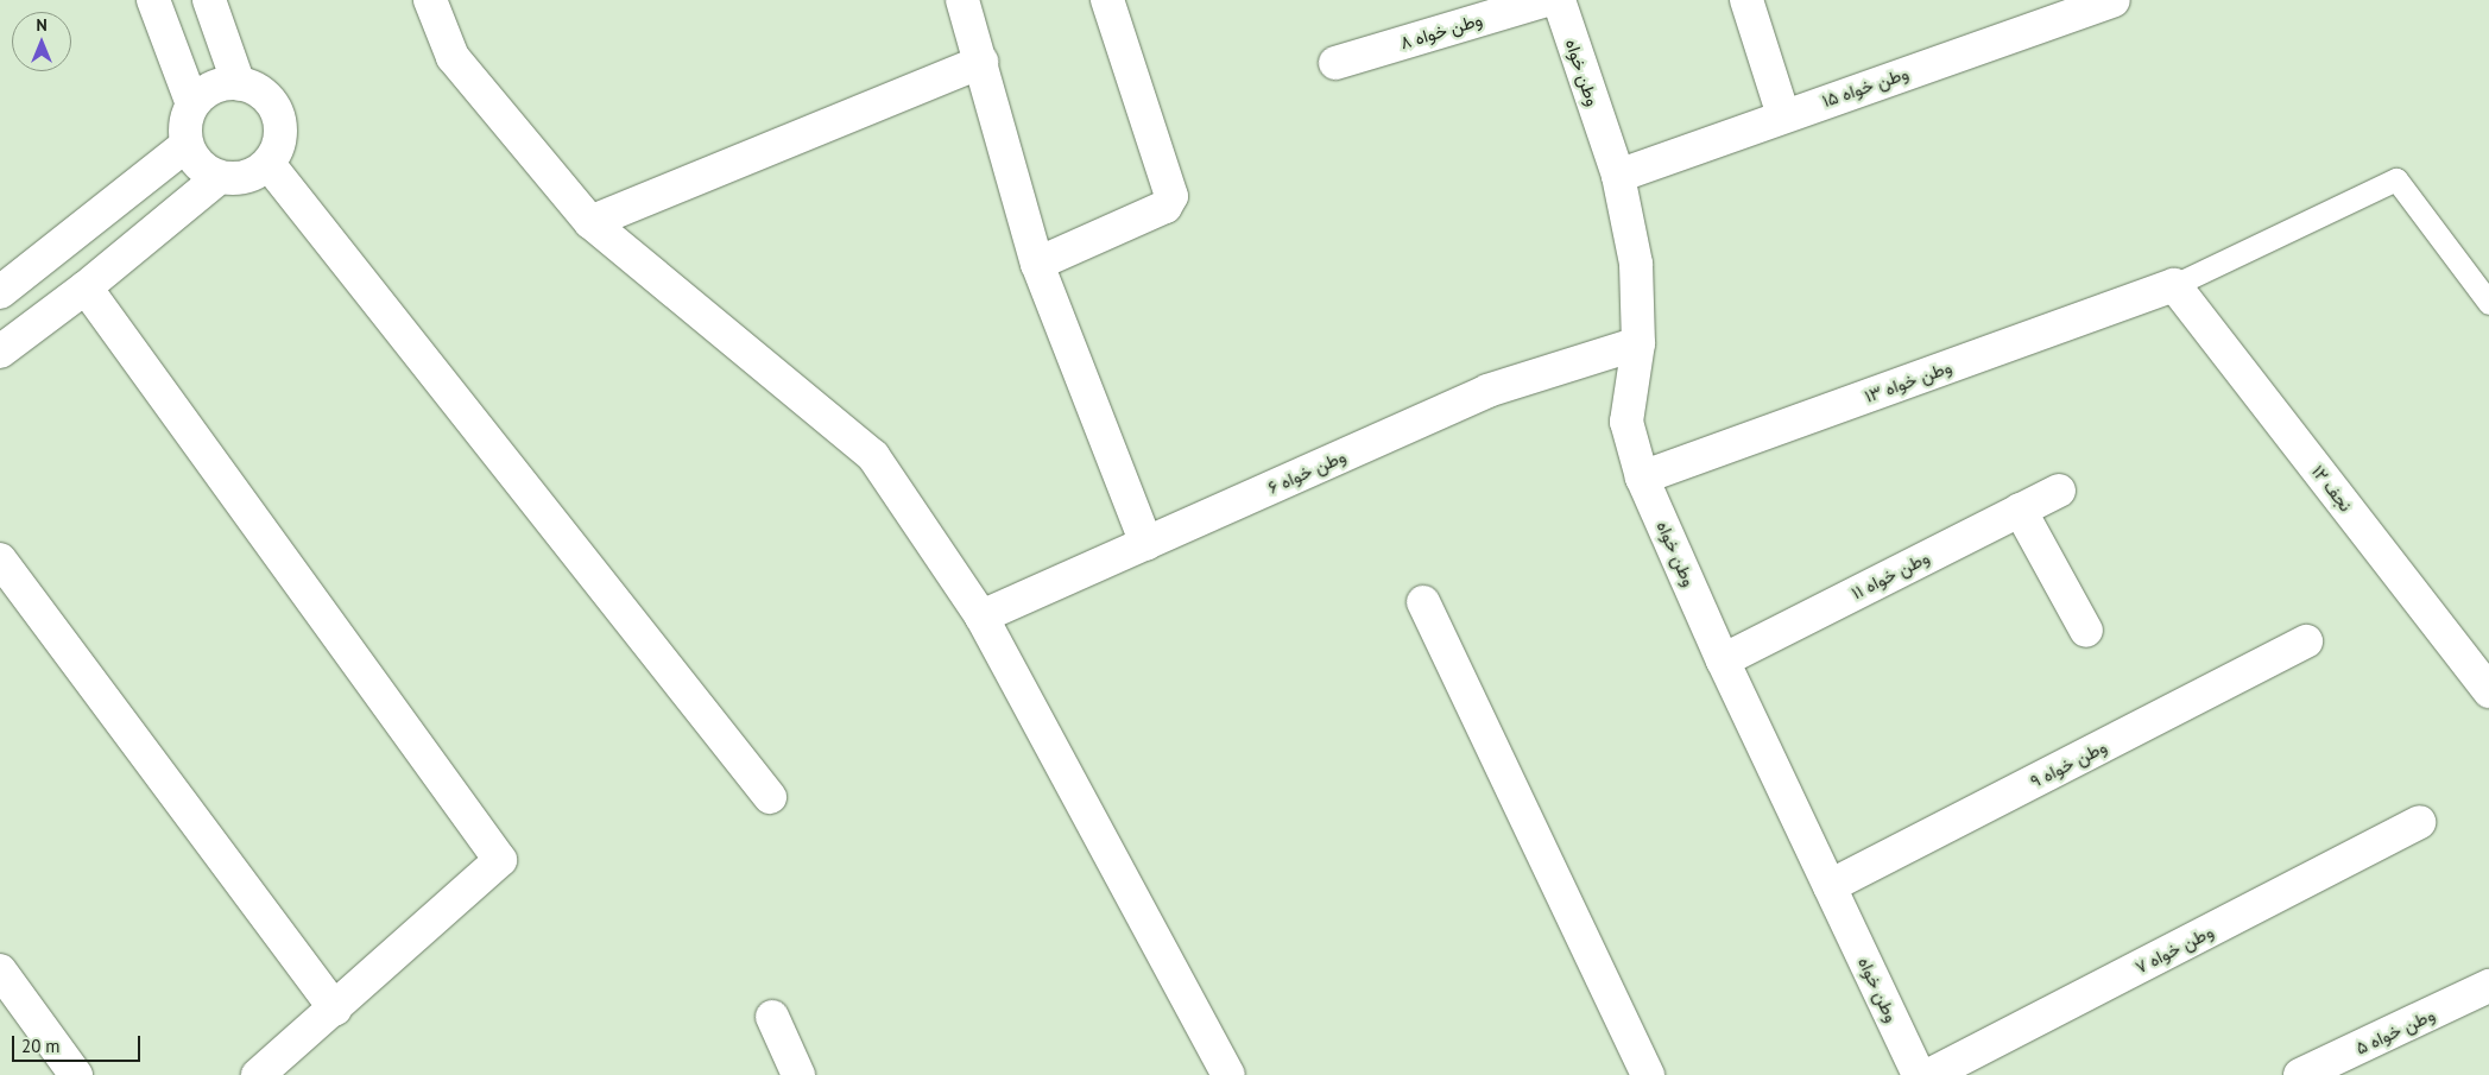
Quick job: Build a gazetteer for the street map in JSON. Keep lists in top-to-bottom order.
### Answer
{
  "streets": {
    "street": [
      "وطن خواه ۸",
      "وطن خواه",
      "وطن خواه ۱۵",
      "وطن خواه ۱۳",
      "وطن خواه ۶",
      "نجف ۱۲",
      "وطن خواه ۱۱",
      "وطن خواه ۹",
      "وطن خواه ۷",
      "وطن خواه ۵"
    ]
  },
  "crossings": [
    ["وطن خواه", "وطن خواه ۱۵"],
    ["وطن خواه", "وطن خواه ۱۳"],
    ["وطن خواه", "وطن خواه ۶"],
    ["وطن خواه", "وطن خواه ۱۱"],
    ["وطن خواه", "وطن خواه ۹"],
    ["وطن خواه ۱۳", "نجف ۱۲"]
  ],
  "scale_bar": "20 m",
  "north": "top"
}
